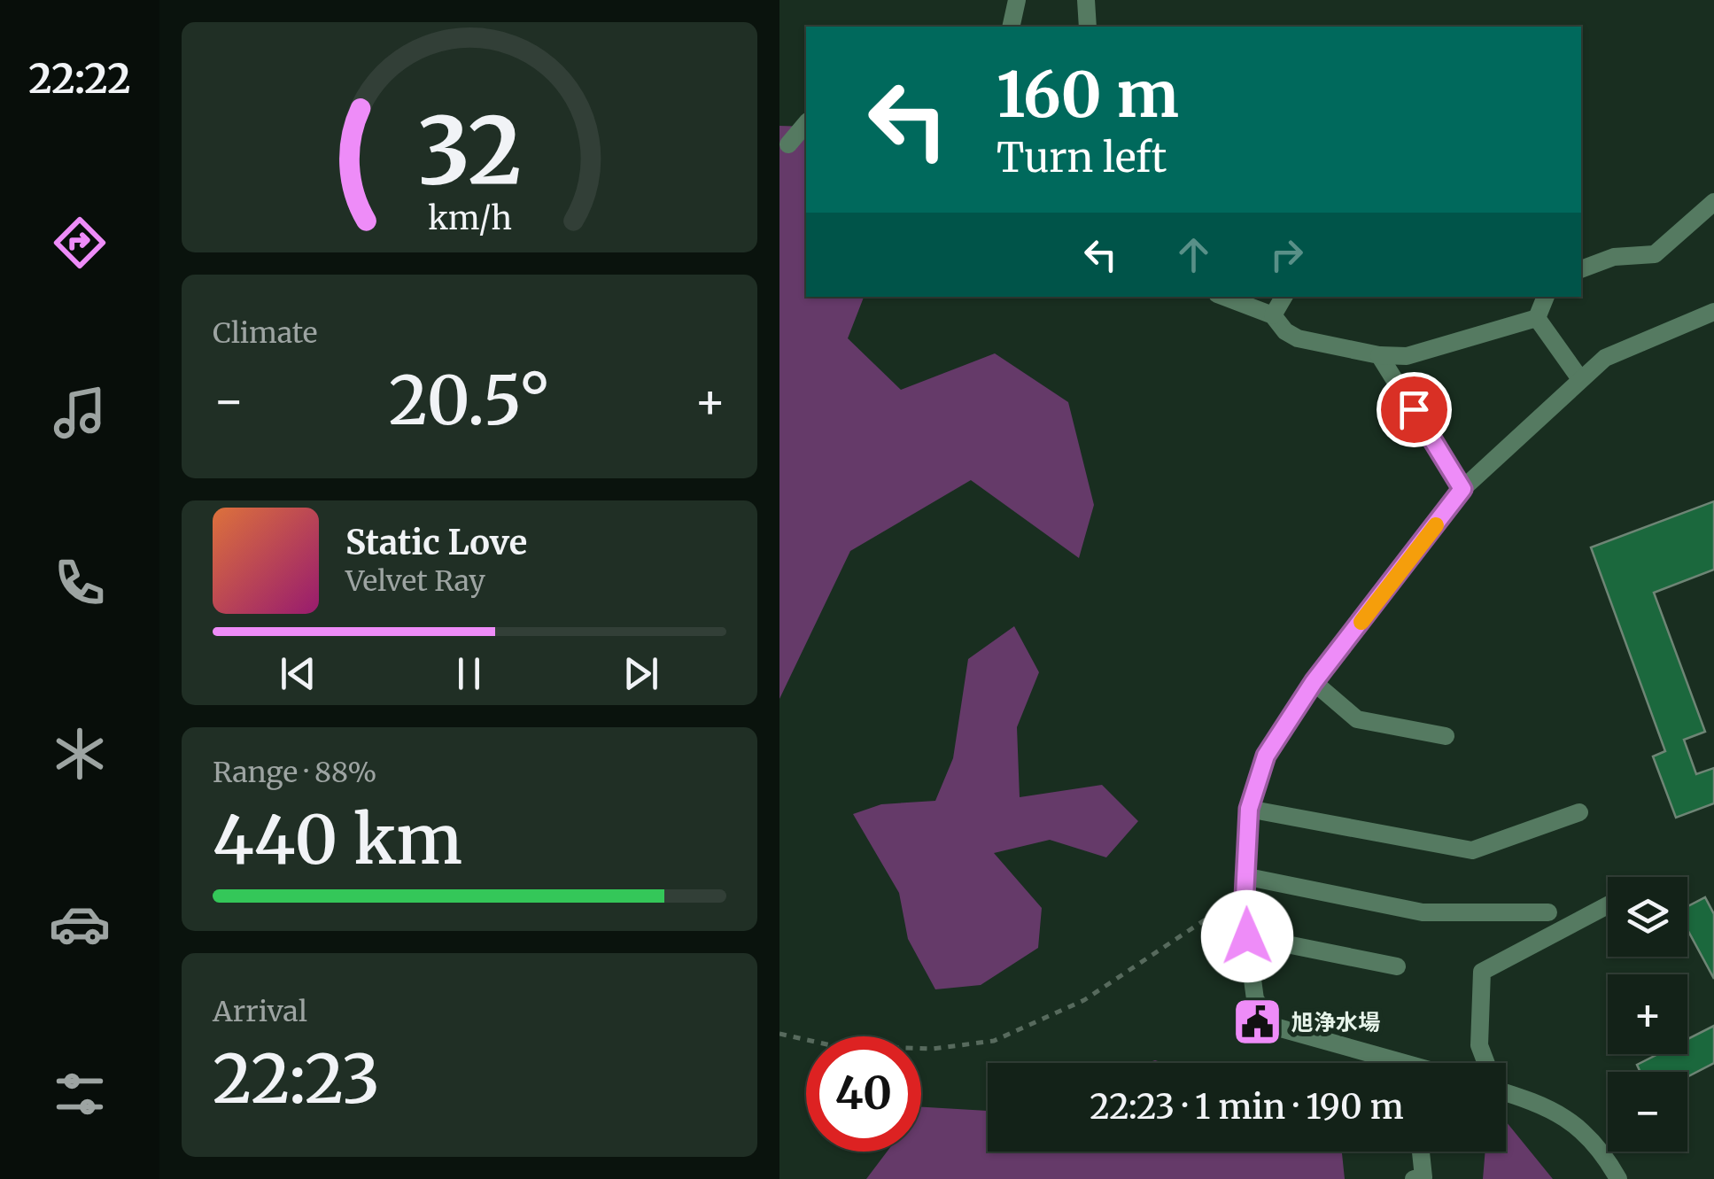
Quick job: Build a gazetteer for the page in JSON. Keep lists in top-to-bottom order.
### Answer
{
  "places": {
    "public building": ["旭浄水場"]
  },
  "page": {
    "tabs": "22:22",
    "turn": ["160 m", "Turn left"],
    "tile": [
      "Climate",
      ["Range · 88%", "440 km"],
      ["Arrival", "22:23"]
    ],
    "heat": ["−", "20.5°", "+"],
    "song": ["Static Love", "Velvet Ray"],
    "map_buttons": ["+", "−"],
    "limit": "40",
    "trip": "22:23 · 1 min · 190 m",
    "gauge": ["32", "km/h"]
  }
}
